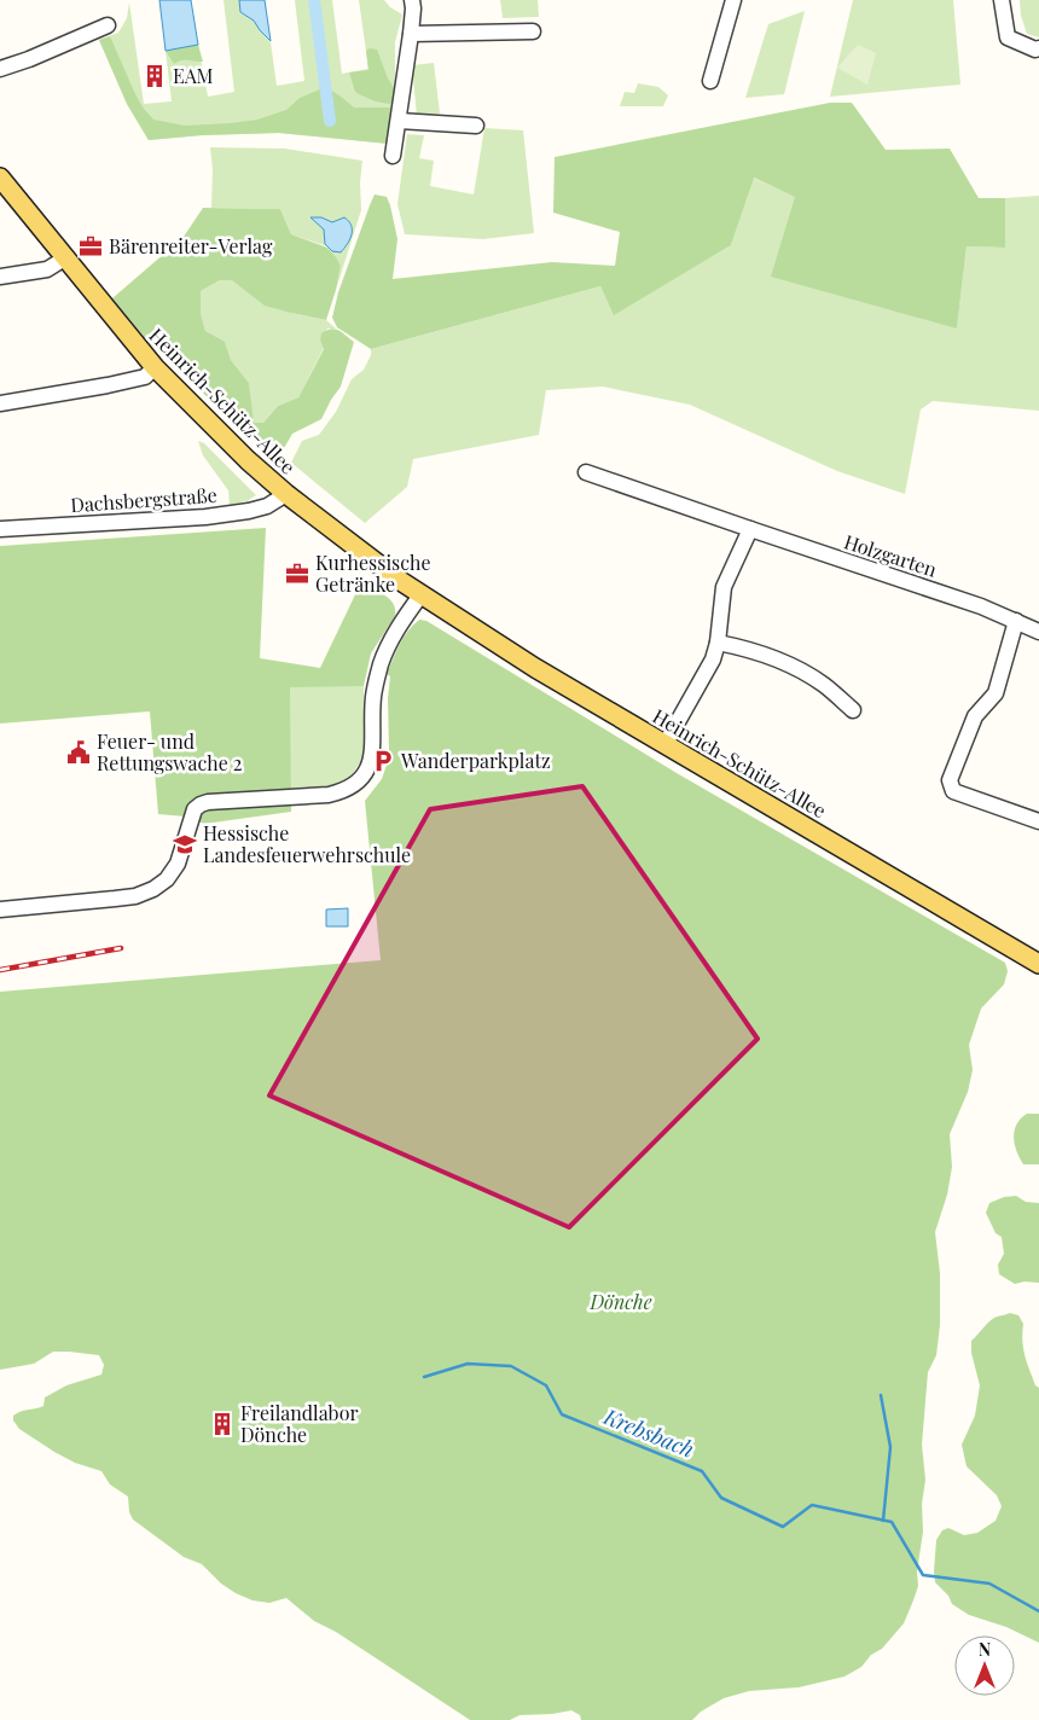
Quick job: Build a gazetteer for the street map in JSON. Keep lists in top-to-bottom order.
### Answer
{
  "streets": {
    "main road": ["Heinrich-Schütz-Allee"],
    "street": ["Dachsbergstraße", "Holzgarten"]
  },
  "crossings": [
    ["Heinrich-Schütz-Allee", "Dachsbergstraße"]
  ],
  "water": ["Krebsbach"],
  "parks": ["Dönche"],
  "places": {
    "building": ["EAM", "Freilandlabor Dönche"],
    "office": ["Bärenreiter-Verlag", "Kurhessische Getränke"],
    "public building": ["Feuer- und Rettungswache 2"],
    "parking": ["Wanderparkplatz"],
    "school or university": ["Hessische Landesfeuerwehrschule"]
  },
  "north": "top"
}
